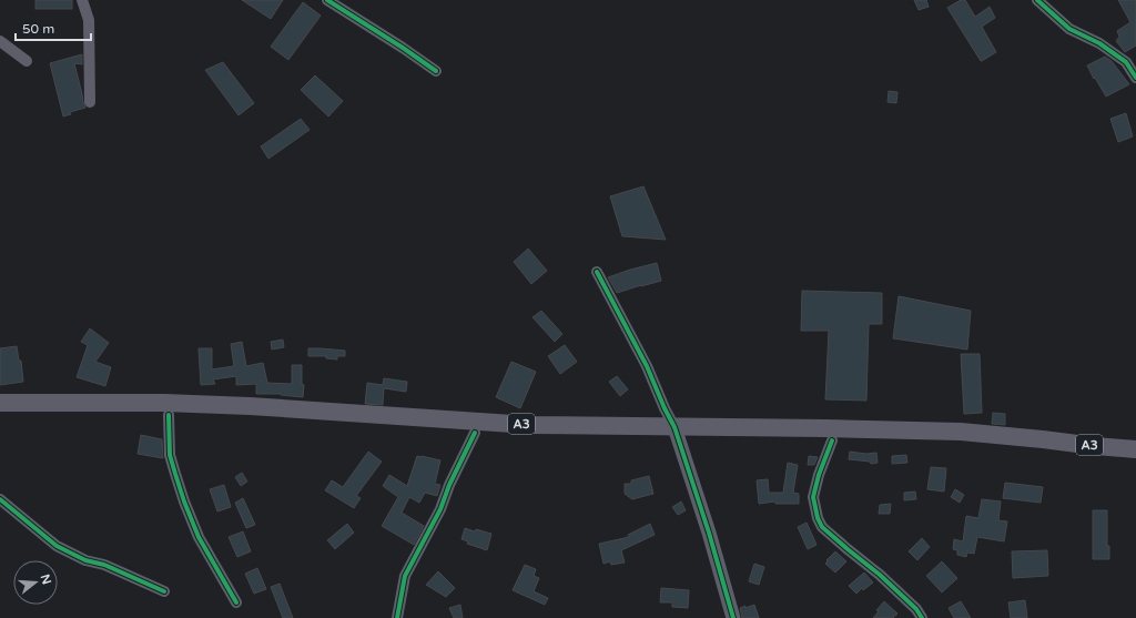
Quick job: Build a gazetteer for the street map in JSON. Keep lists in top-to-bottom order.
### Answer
{
  "streets": {
    "main road": ["A3"]
  },
  "scale_bar": "50 m",
  "north": "right"
}
